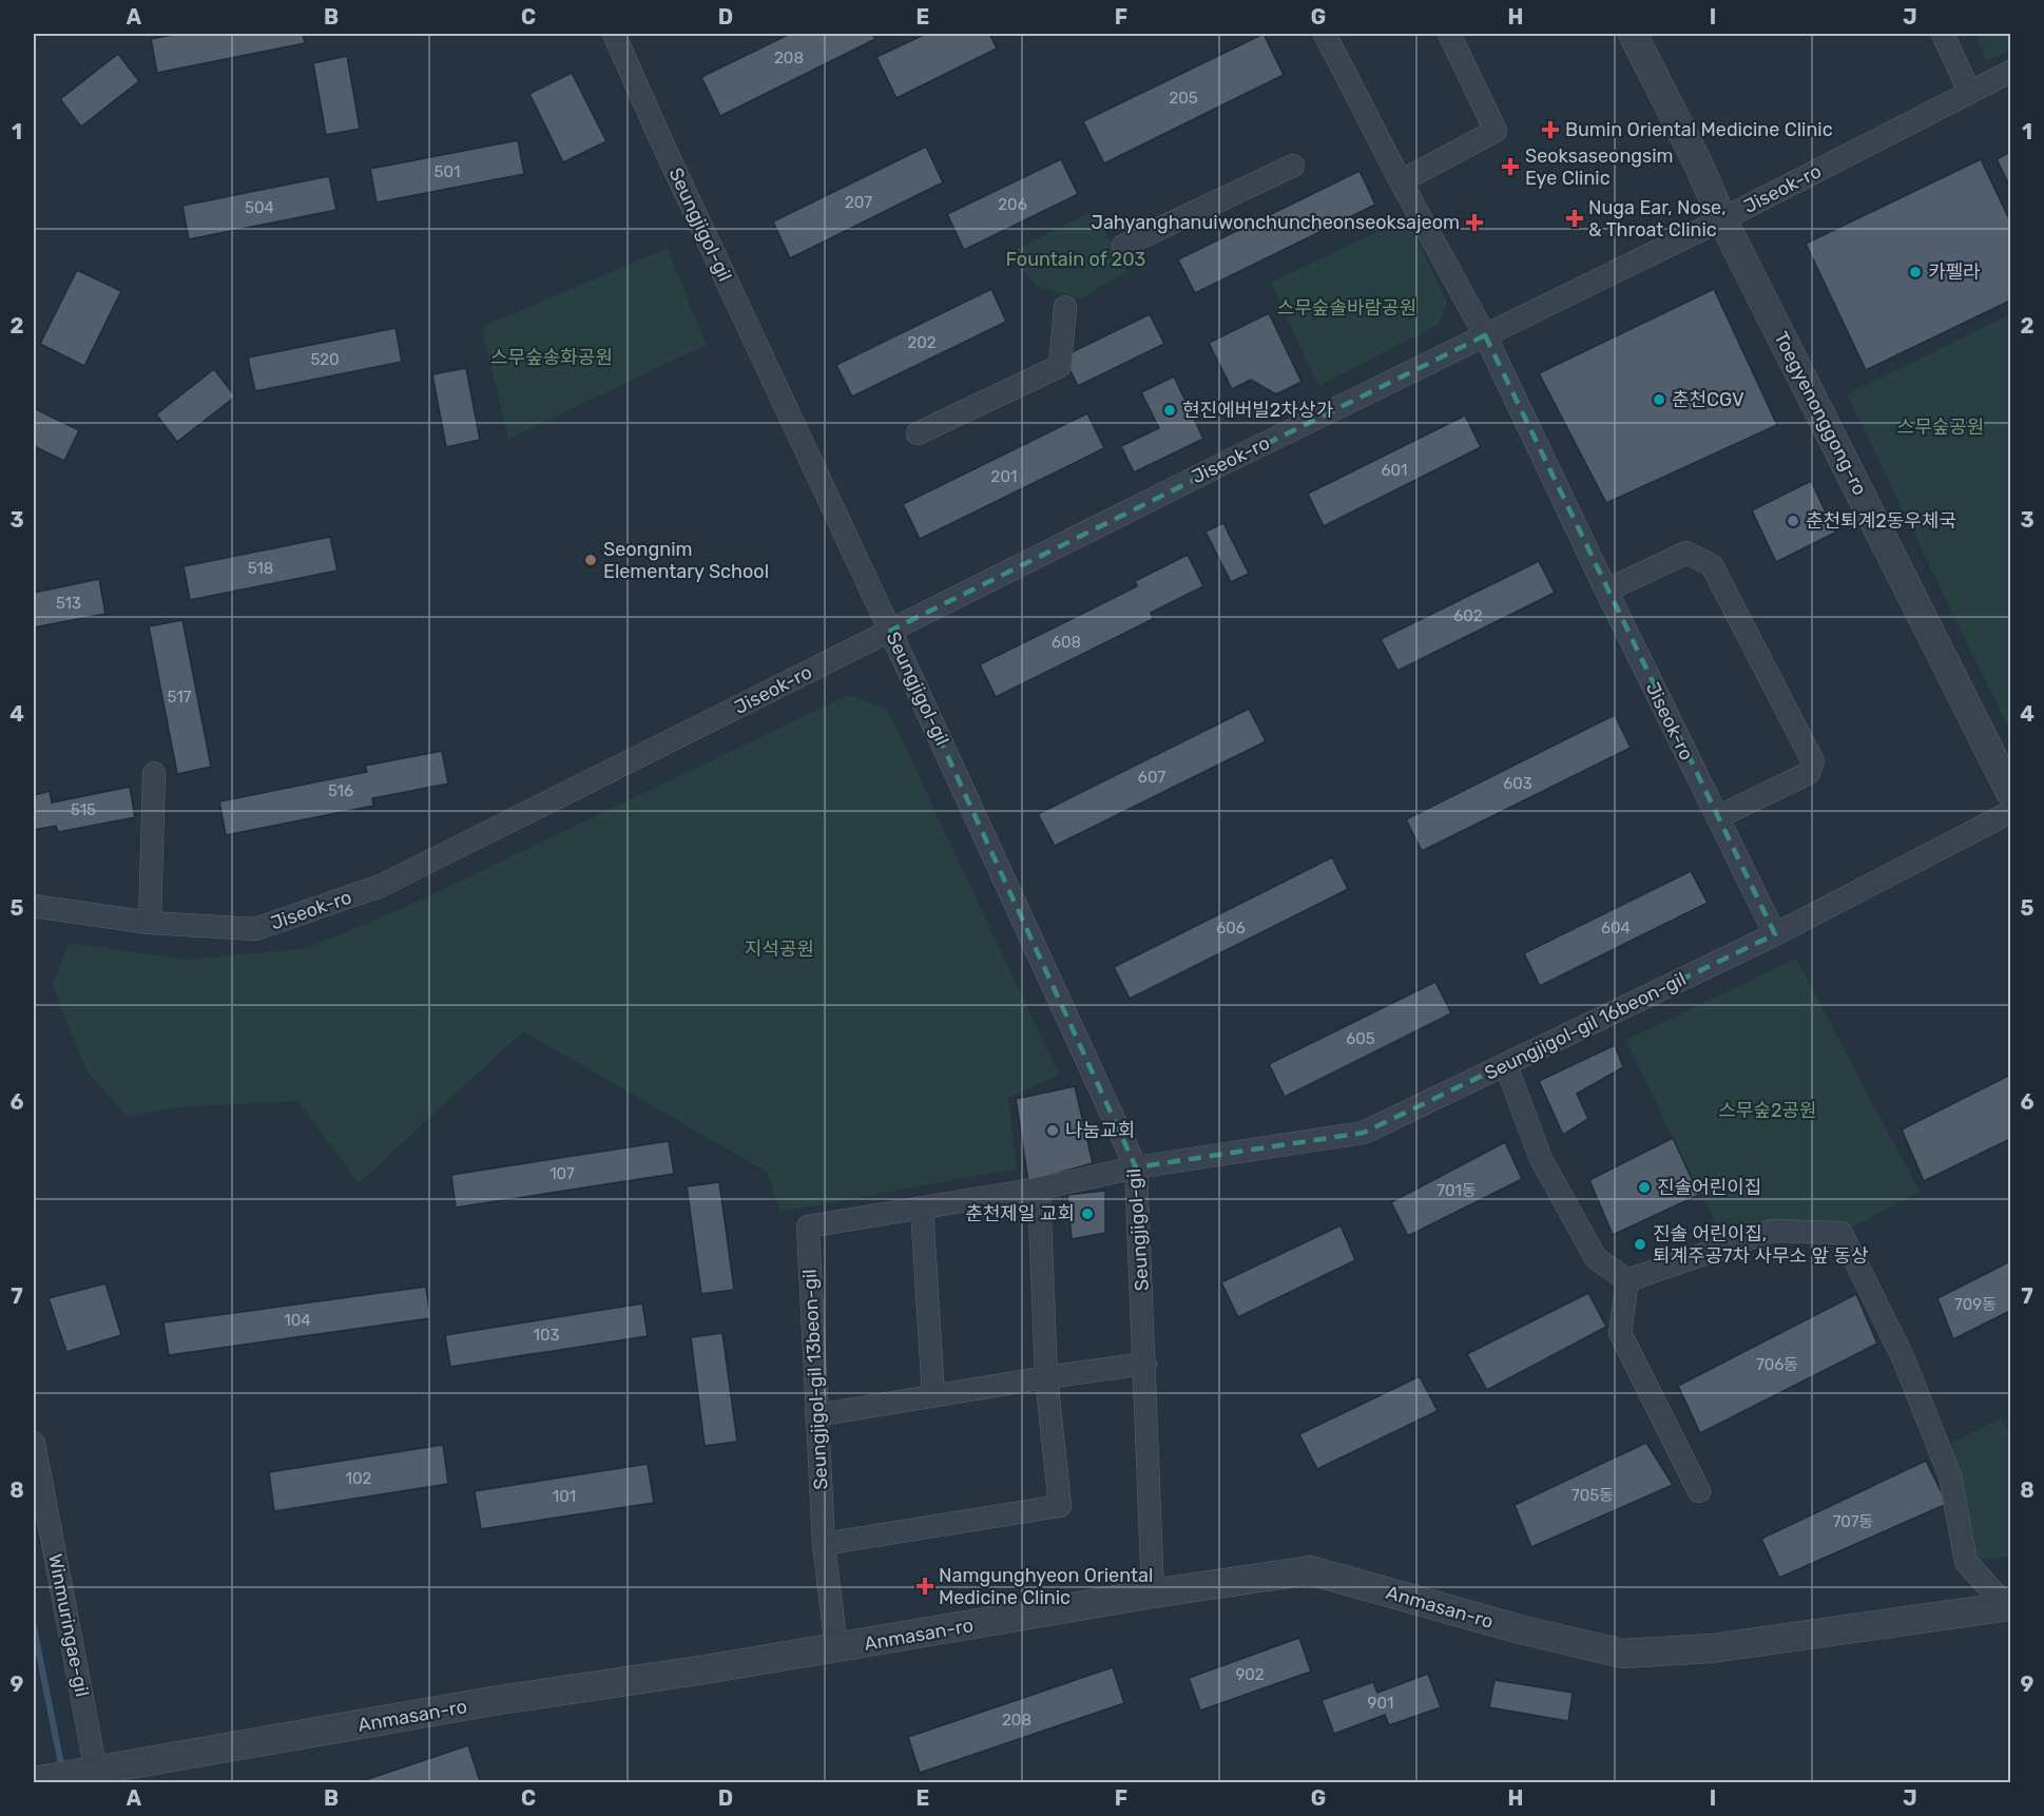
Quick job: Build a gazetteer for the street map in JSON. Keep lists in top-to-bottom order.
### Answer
{
  "streets": {
    "street": [
      "Jiseok-ro",
      "Seungjigol-gil",
      "Toegyenonggong-ro",
      "Seungjigol-gil 16beon-gil",
      "Seungjigol-gil 13beon-gil",
      "Anmasan-ro",
      "Winmuringae-gil"
    ]
  },
  "crossings": [
    ["Jiseok-ro", "Seungjigol-gil"],
    ["Jiseok-ro", "Toegyenonggong-ro"],
    ["Jiseok-ro", "Seungjigol-gil 16beon-gil"],
    ["Seungjigol-gil", "Seungjigol-gil 16beon-gil"],
    ["Seungjigol-gil", "Seungjigol-gil 13beon-gil"],
    ["Seungjigol-gil", "Anmasan-ro"],
    ["Seungjigol-gil 16beon-gil", "Seungjigol-gil 13beon-gil"],
    ["Seungjigol-gil 13beon-gil", "Anmasan-ro"],
    ["Anmasan-ro", "Winmuringae-gil"]
  ],
  "parks": [
    "Fountain of 203",
    "스무숲솔바람공원",
    "스무숲송화공원",
    "스무숲공원",
    "지석공원",
    "스무숲2공원"
  ],
  "places": {
    "health": [
      "Bumin Oriental Medicine Clinic",
      "Seoksaseongsim Eye Clinic",
      "Nuga Ear, Nose, & Throat Clinic",
      "Jahyanghanuiwonchuncheonseoksajeom",
      "Namgunghyeon Oriental Medicine Clinic"
    ],
    "other": [
      "카펠라",
      "춘천CGV",
      "현진에버빌2차상가",
      "춘천퇴계2동우체국",
      "Seongnim Elementary School",
      "나눔교회",
      "진솔어린이집",
      "춘천제일 교회",
      "진솔 어린이집, 퇴계주공7차 사무소 앞 동상"
    ]
  },
  "house_numbers": [
    "208",
    "205",
    "501",
    "207",
    "206",
    "504",
    "202",
    "520",
    "601",
    "201",
    "518",
    "513",
    "602",
    "608",
    "517",
    "607",
    "603",
    "516",
    "515",
    "606",
    "604",
    "605",
    "107",
    "701동",
    "709동",
    "104",
    "103",
    "706동",
    "102",
    "705동",
    "101",
    "707동",
    "902",
    "901",
    "208"
  ],
  "grid": {
    "columns": [
      "A",
      "B",
      "C",
      "D",
      "E",
      "F",
      "G",
      "H",
      "I",
      "J"
    ],
    "rows": [
      "1",
      "2",
      "3",
      "4",
      "5",
      "6",
      "7",
      "8",
      "9"
    ]
  }
}
